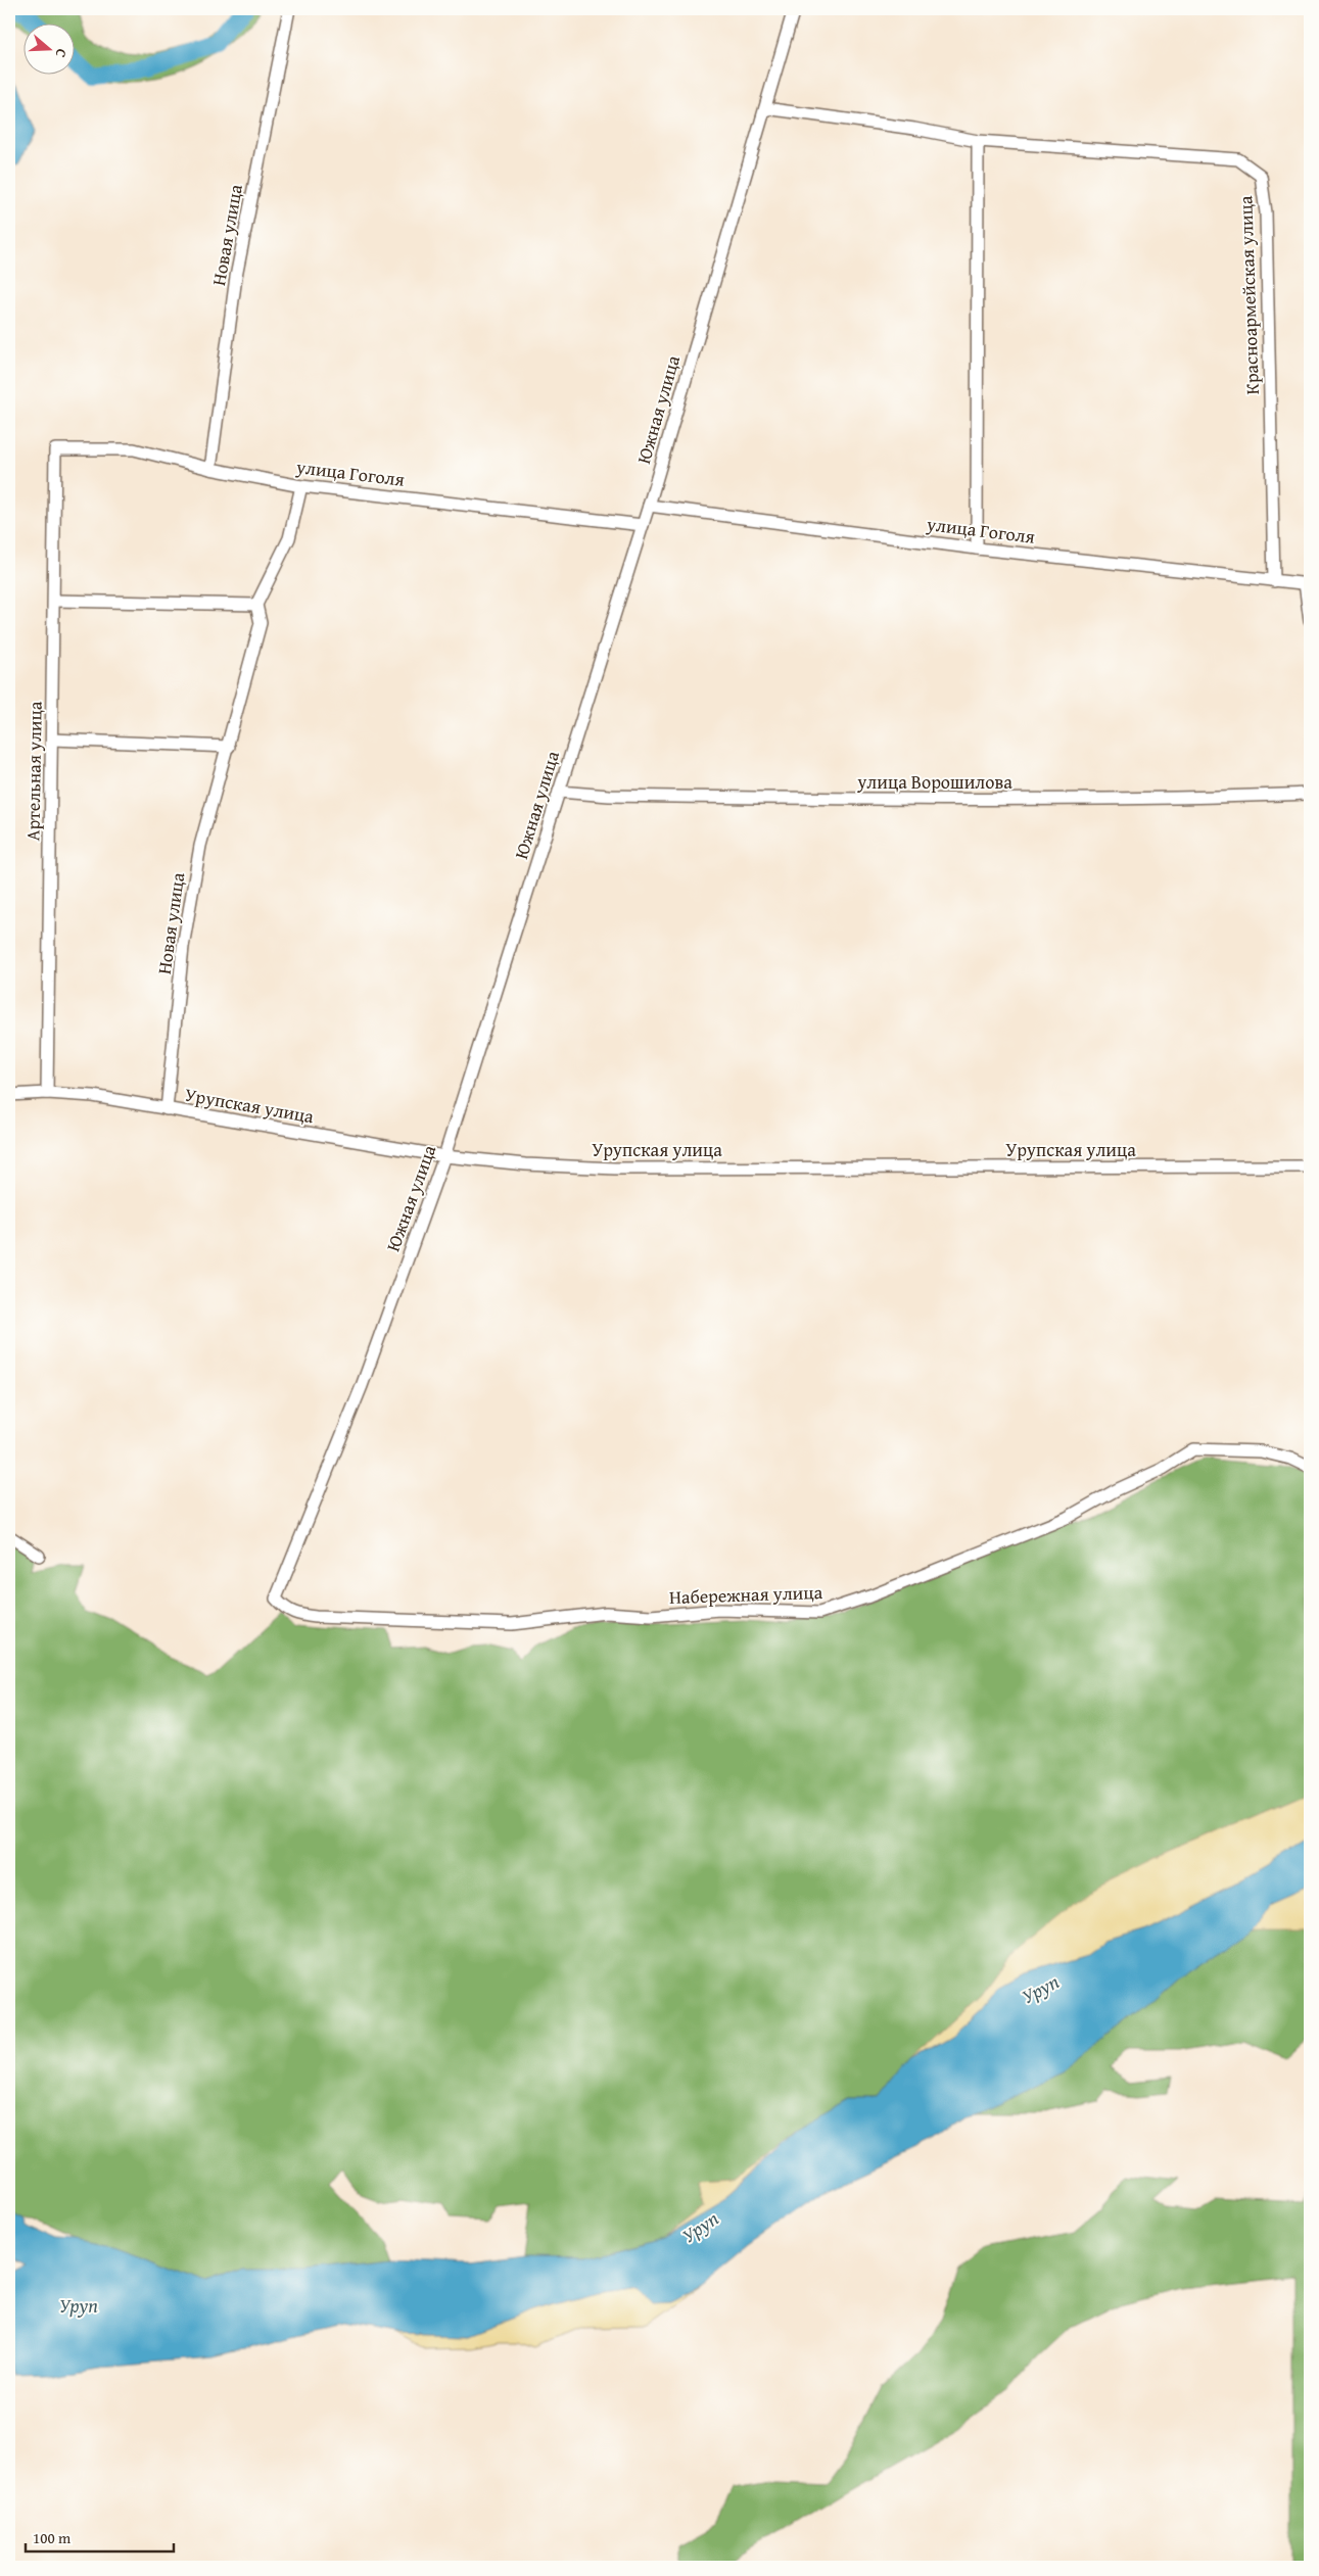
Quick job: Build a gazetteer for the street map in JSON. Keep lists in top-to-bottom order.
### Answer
{
  "streets": {
    "street": [
      "Новая улица",
      "Красноармейская улица",
      "Южная улица",
      "улица Гоголя",
      "Артельная улица",
      "улица Ворошилова",
      "Урупская улица",
      "Набережная улица"
    ]
  },
  "crossings": [
    ["Новая улица", "улица Гоголя"],
    ["Новая улица", "Урупская улица"],
    ["Красноармейская улица", "Южная улица"],
    ["Красноармейская улица", "улица Гоголя"],
    ["Южная улица", "улица Гоголя"],
    ["Южная улица", "улица Ворошилова"],
    ["Южная улица", "Урупская улица"],
    ["Южная улица", "Набережная улица"],
    ["улица Гоголя", "Артельная улица"],
    ["Артельная улица", "Урупская улица"]
  ],
  "water": ["Уруп"],
  "scale_bar": "100 m",
  "north": "right"
}
